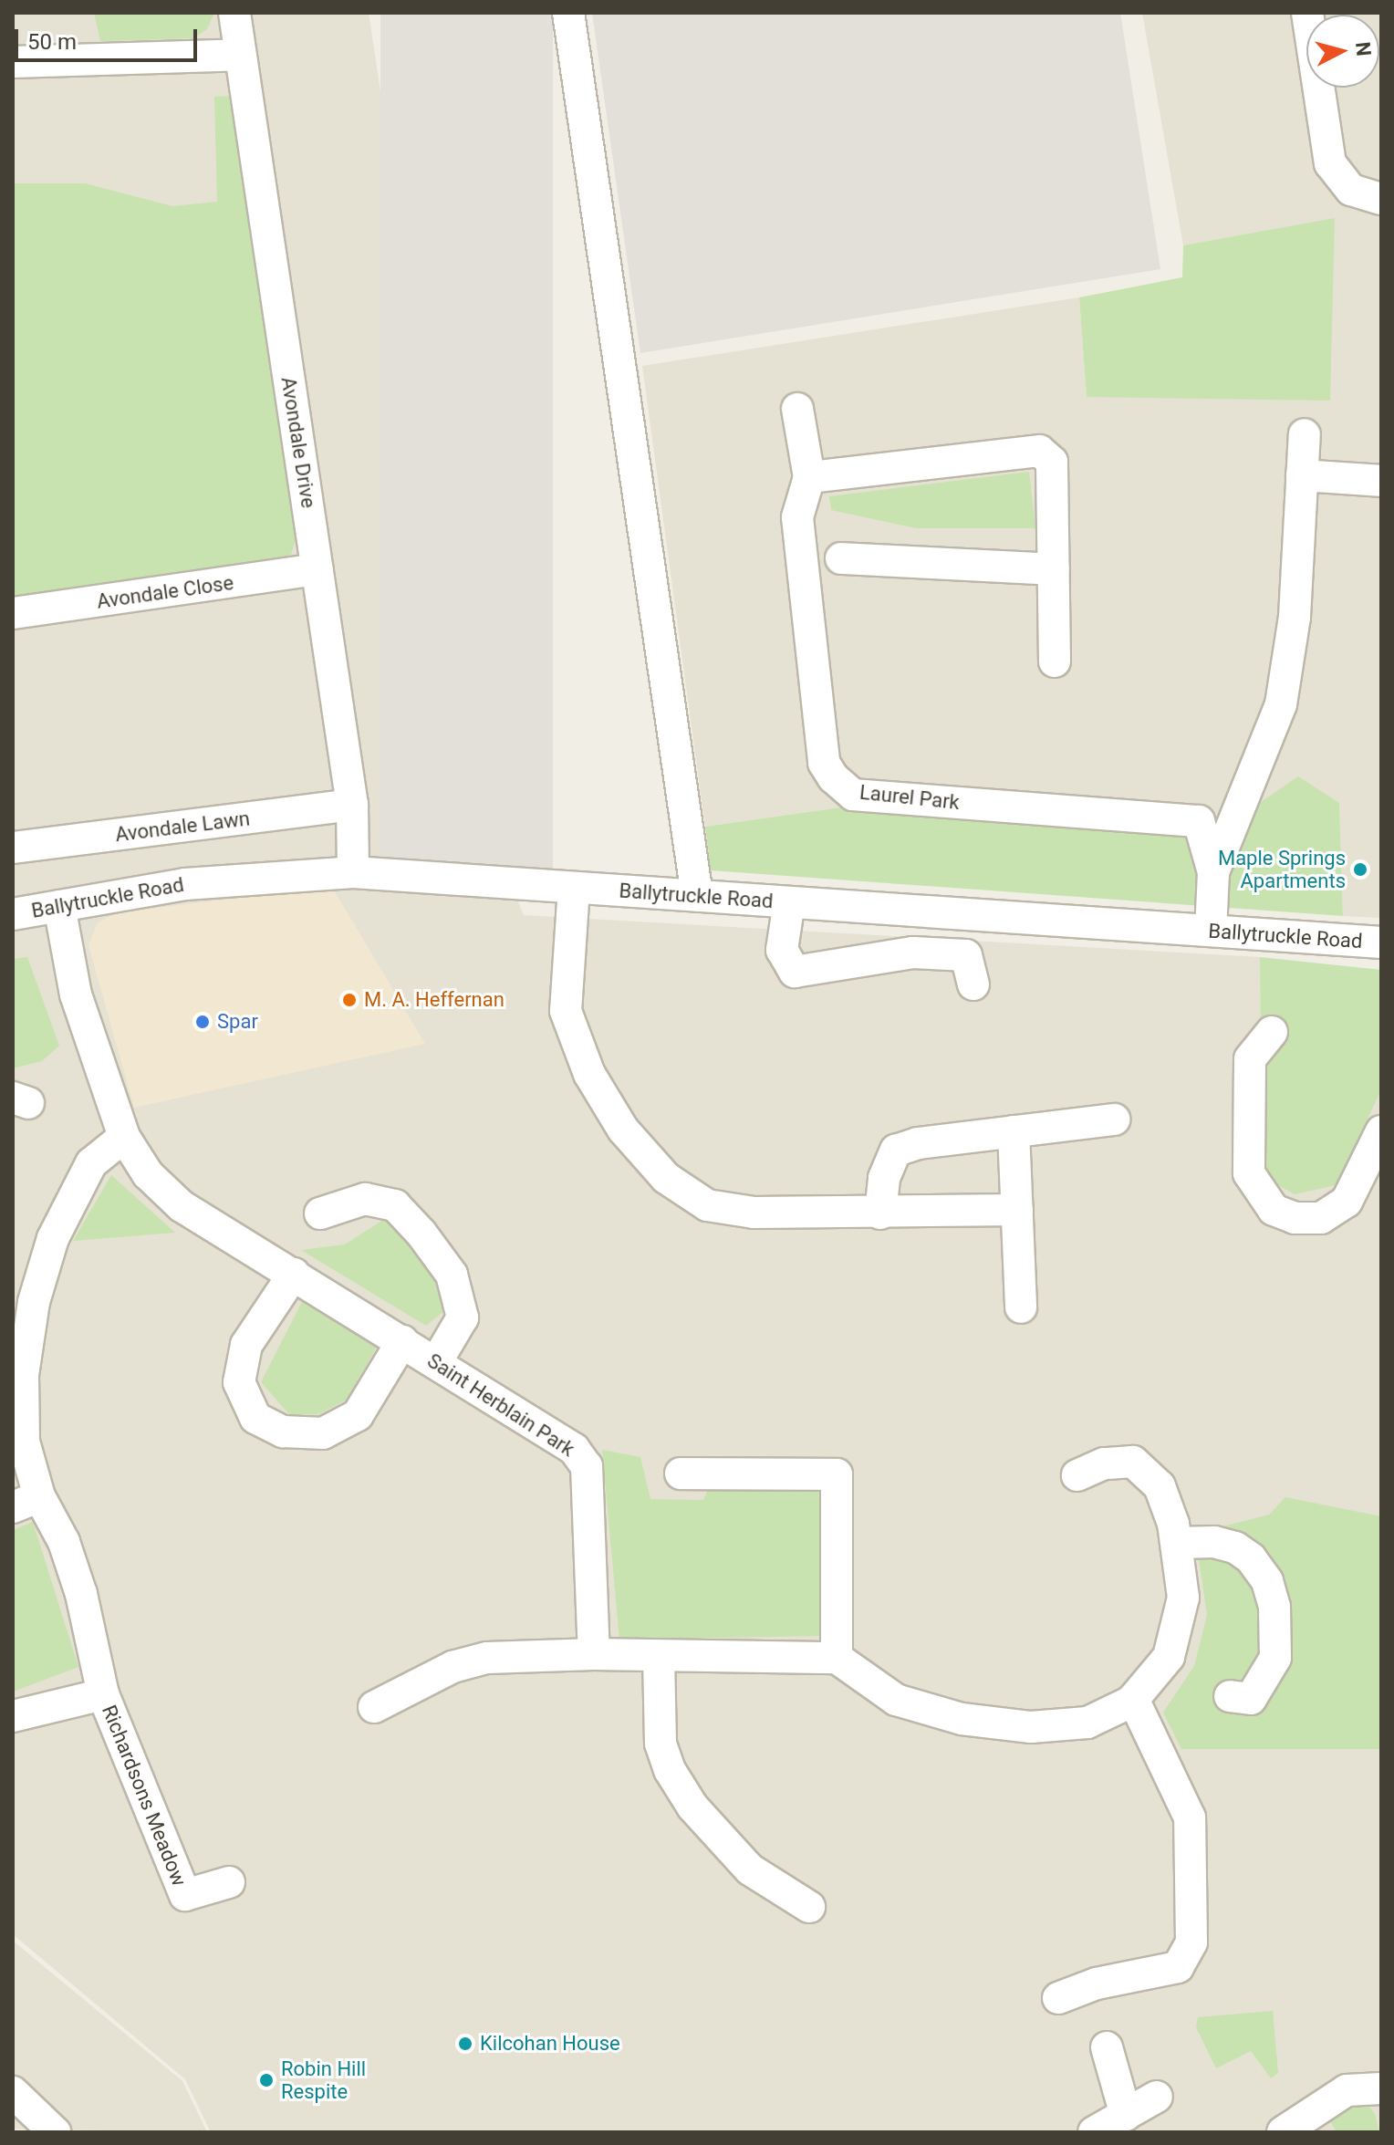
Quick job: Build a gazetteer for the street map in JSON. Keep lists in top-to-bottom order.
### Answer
{
  "streets": {
    "street": [
      "Avondale Drive",
      "Avondale Close",
      "Laurel Park",
      "Avondale Lawn",
      "Ballytruckle Road",
      "Saint Herblain Park",
      "Richardsons Meadow"
    ]
  },
  "crossings": [
    ["Avondale Drive", "Avondale Close"],
    ["Avondale Drive", "Avondale Lawn"],
    ["Avondale Drive", "Ballytruckle Road"],
    ["Laurel Park", "Ballytruckle Road"],
    ["Ballytruckle Road", "Saint Herblain Park"],
    ["Saint Herblain Park", "Richardsons Meadow"]
  ],
  "places": [
    "Maple Springs Apartments",
    "M. A. Heffernan",
    "Spar",
    "Kilcohan House",
    "Robin Hill Respite"
  ],
  "scale_bar": "50 m",
  "north": "right"
}
